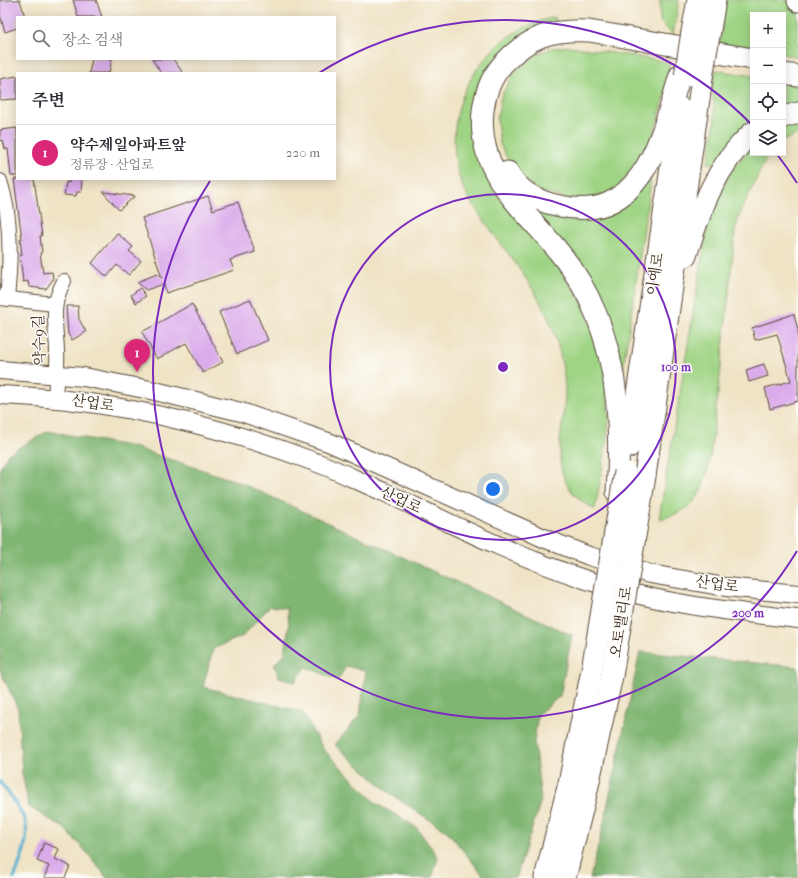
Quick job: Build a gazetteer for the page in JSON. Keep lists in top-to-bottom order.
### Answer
{
  "streets": {
    "highway": ["이예로", "오토밸리로"],
    "main road": ["산업로"],
    "street": ["약수9길"]
  },
  "crossings": [
    ["이예로", "오토밸리로"],
    ["약수9길", "산업로"]
  ],
  "page": {
    "map_buttons": ["+", "−"],
    "search": "장소 검색",
    "heading": "주변",
    "list": [
      {
        "mark": "1",
        "name": "약수제일아파트앞",
        "note": "정류장 · 산업로",
        "value": "220 m"
      }
    ],
    "pins": "1"
  },
  "rings": ["100 m", "200 m"]
}
